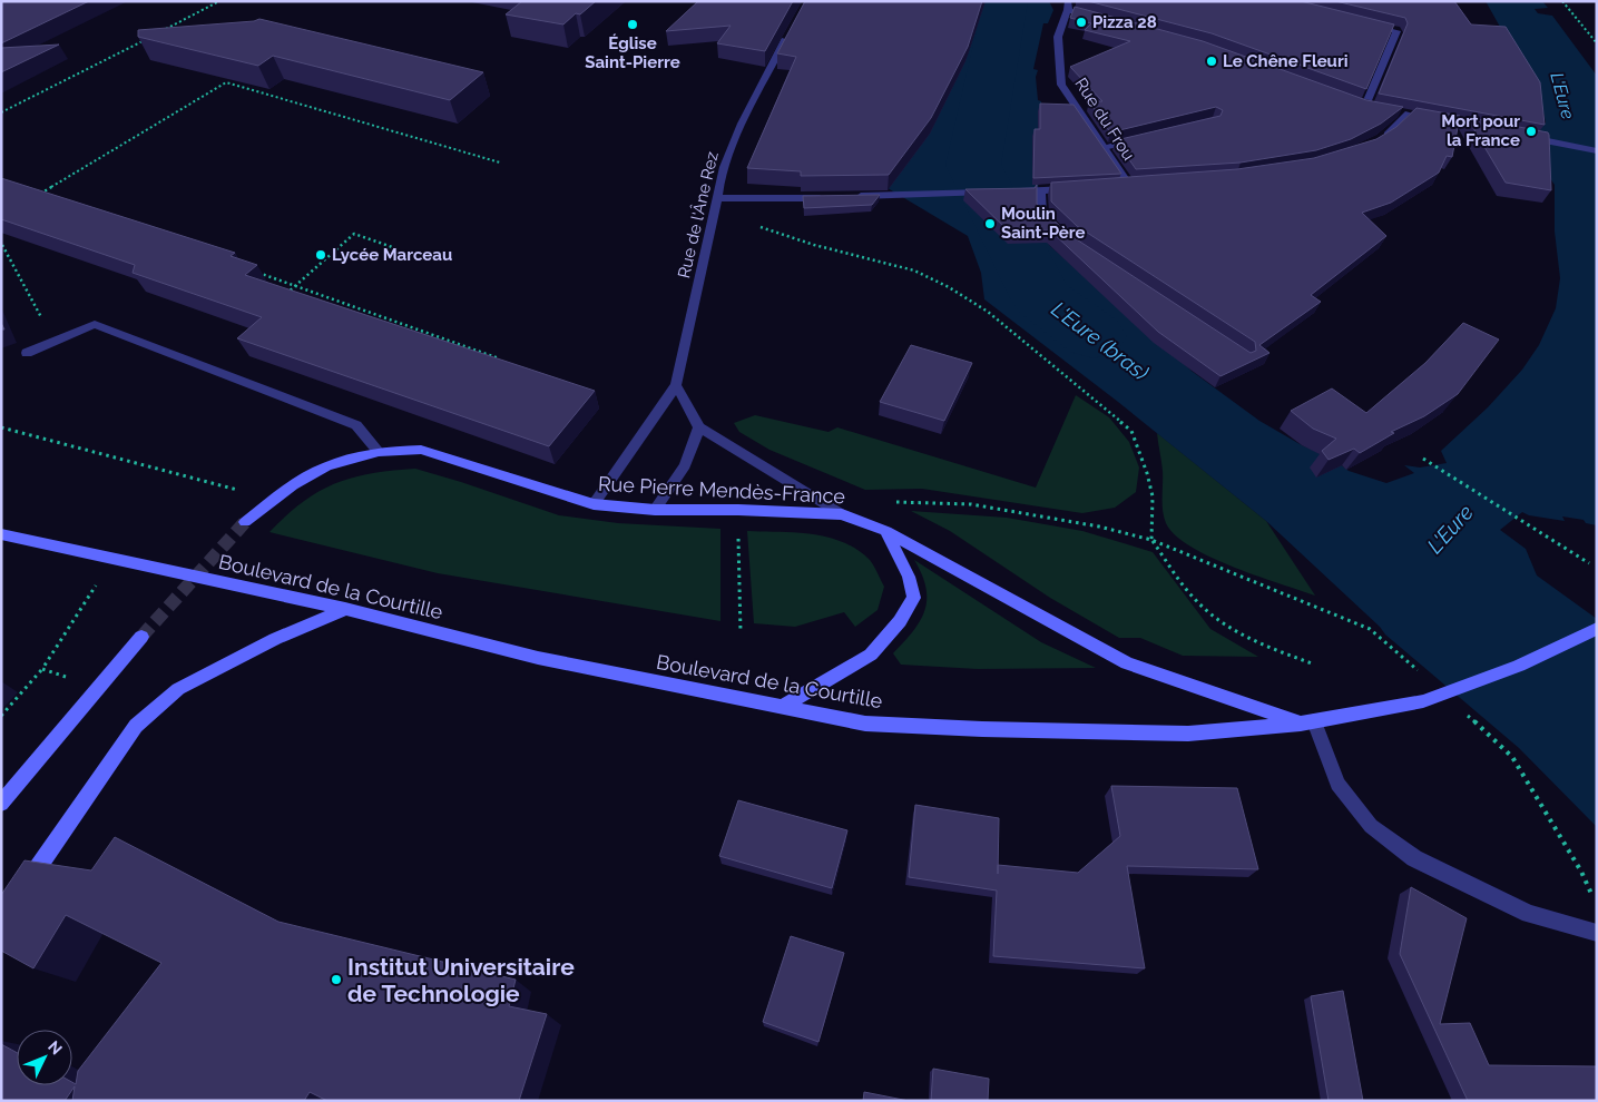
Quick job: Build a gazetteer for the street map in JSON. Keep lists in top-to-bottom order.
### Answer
{
  "streets": {
    "main road": ["Rue Pierre Mendès-France", "Boulevard de la Courtille"],
    "street": ["Rue du Frou", "Rue de l'Âne Rez"]
  },
  "crossings": [
    ["Rue de l'Âne Rez", "Rue Pierre Mendès-France"],
    ["Rue Pierre Mendès-France", "Boulevard de la Courtille"]
  ],
  "water": ["L'Eure", "L'Eure (bras)"],
  "places": [
    "Pizza 28",
    "Église Saint-Pierre",
    "Le Chêne Fleuri",
    "Mort pour la France",
    "Moulin Saint-Père",
    "Lycée Marceau",
    "Institut Universitaire de Technologie"
  ],
  "north": "top right"
}
